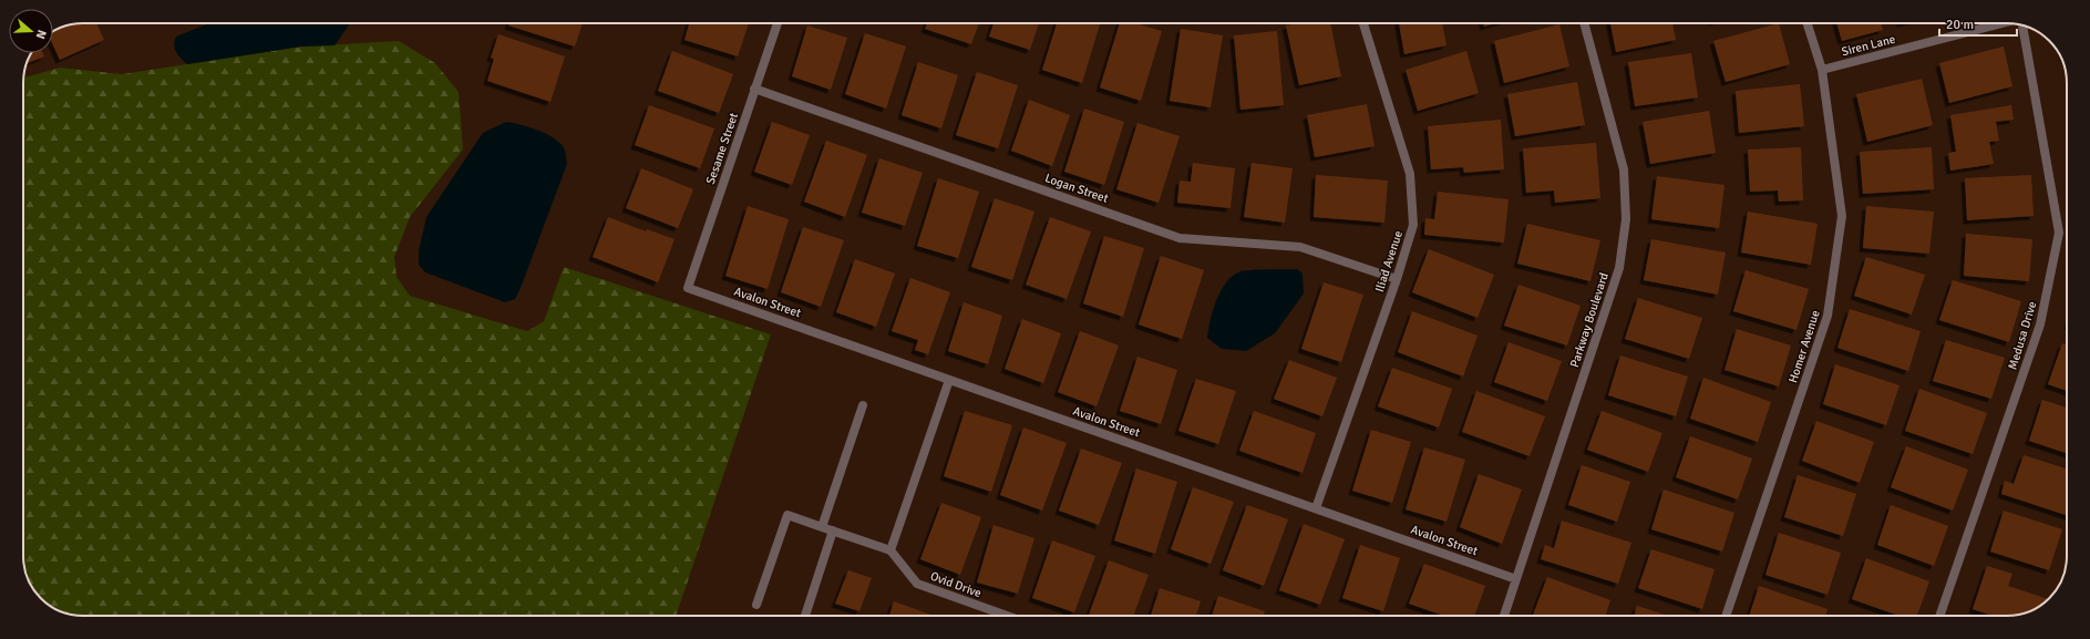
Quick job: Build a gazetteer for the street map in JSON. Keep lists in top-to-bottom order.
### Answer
{
  "streets": {
    "street": [
      "Siren Lane",
      "Sesame Street",
      "Logan Street",
      "Iliad Avenue",
      "Avalon Street",
      "Parkway Boulevard",
      "Medusa Drive",
      "Homer Avenue",
      "Ovid Drive"
    ]
  },
  "crossings": [
    ["Siren Lane", "Homer Avenue"],
    ["Sesame Street", "Logan Street"],
    ["Sesame Street", "Avalon Street"],
    ["Logan Street", "Iliad Avenue"],
    ["Iliad Avenue", "Avalon Street"],
    ["Avalon Street", "Parkway Boulevard"]
  ],
  "scale_bar": "20 m",
  "north": "right"
}
